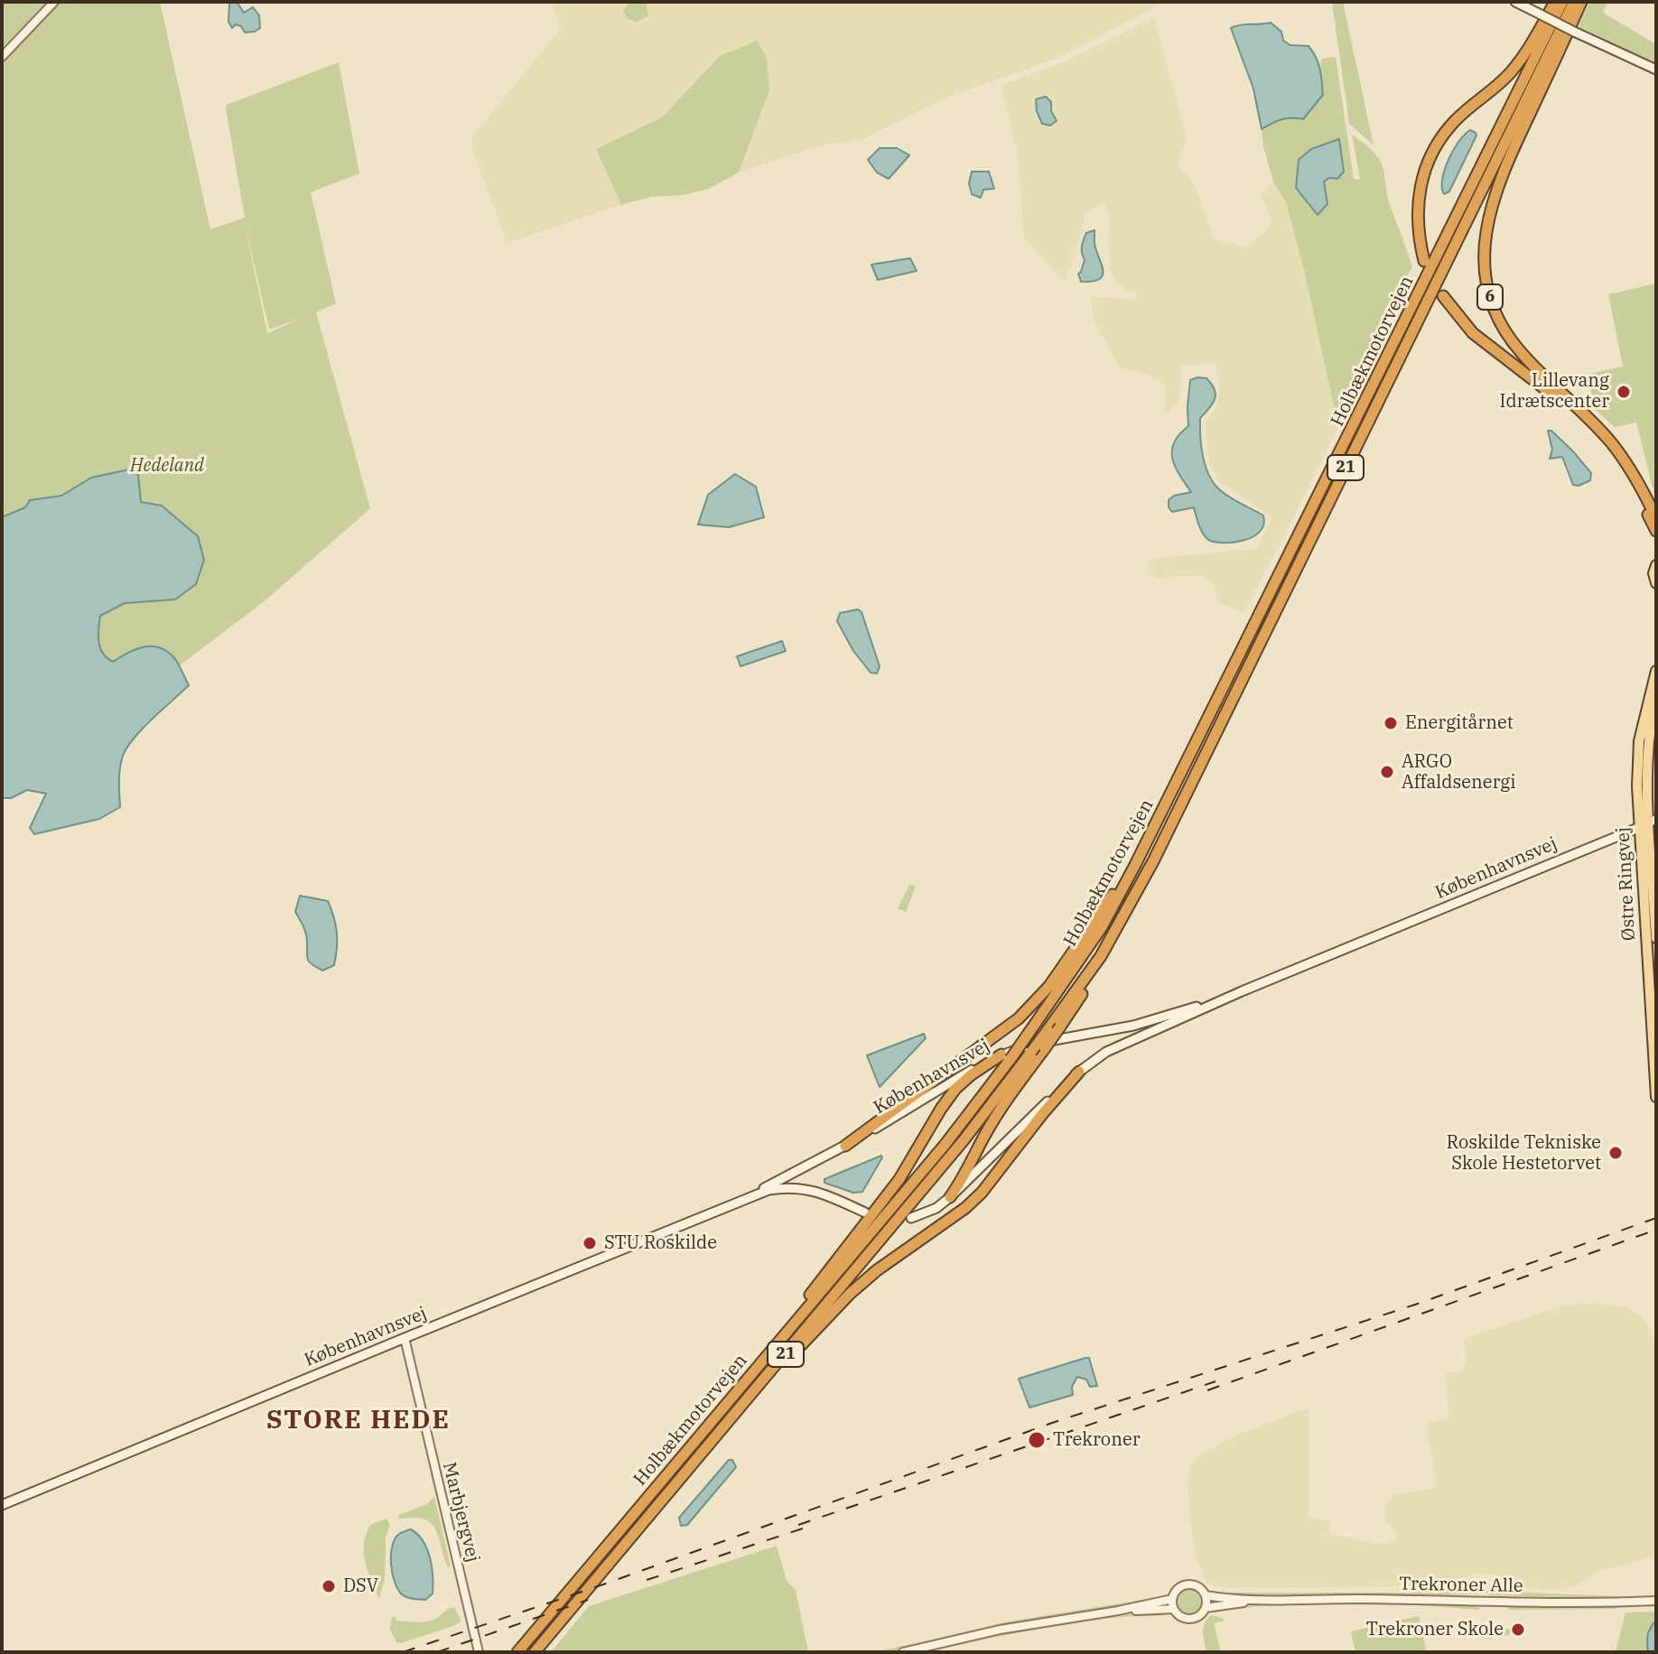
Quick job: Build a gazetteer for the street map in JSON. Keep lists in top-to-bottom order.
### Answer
{
  "streets": {
    "highway": ["6", "Holbækmotorvejen", "21"],
    "main road": ["Københavnsvej", "Østre Ringvej"],
    "street": ["Marbjergvej", "Trekroner Alle"]
  },
  "crossings": [
    ["Holbækmotorvejen", "Københavnsvej"],
    ["Københavnsvej", "Østre Ringvej"],
    ["Københavnsvej", "Marbjergvej"]
  ],
  "districts": ["STORE HEDE"],
  "parks": ["Hedeland"],
  "places": [
    "Lillevang Idrætscenter",
    "Energitårnet",
    "ARGO Affaldsenergi",
    "Roskilde Tekniske Skole Hestetorvet",
    "STU Roskilde",
    "Trekroner",
    "DSV",
    "Trekroner Skole"
  ]
}
